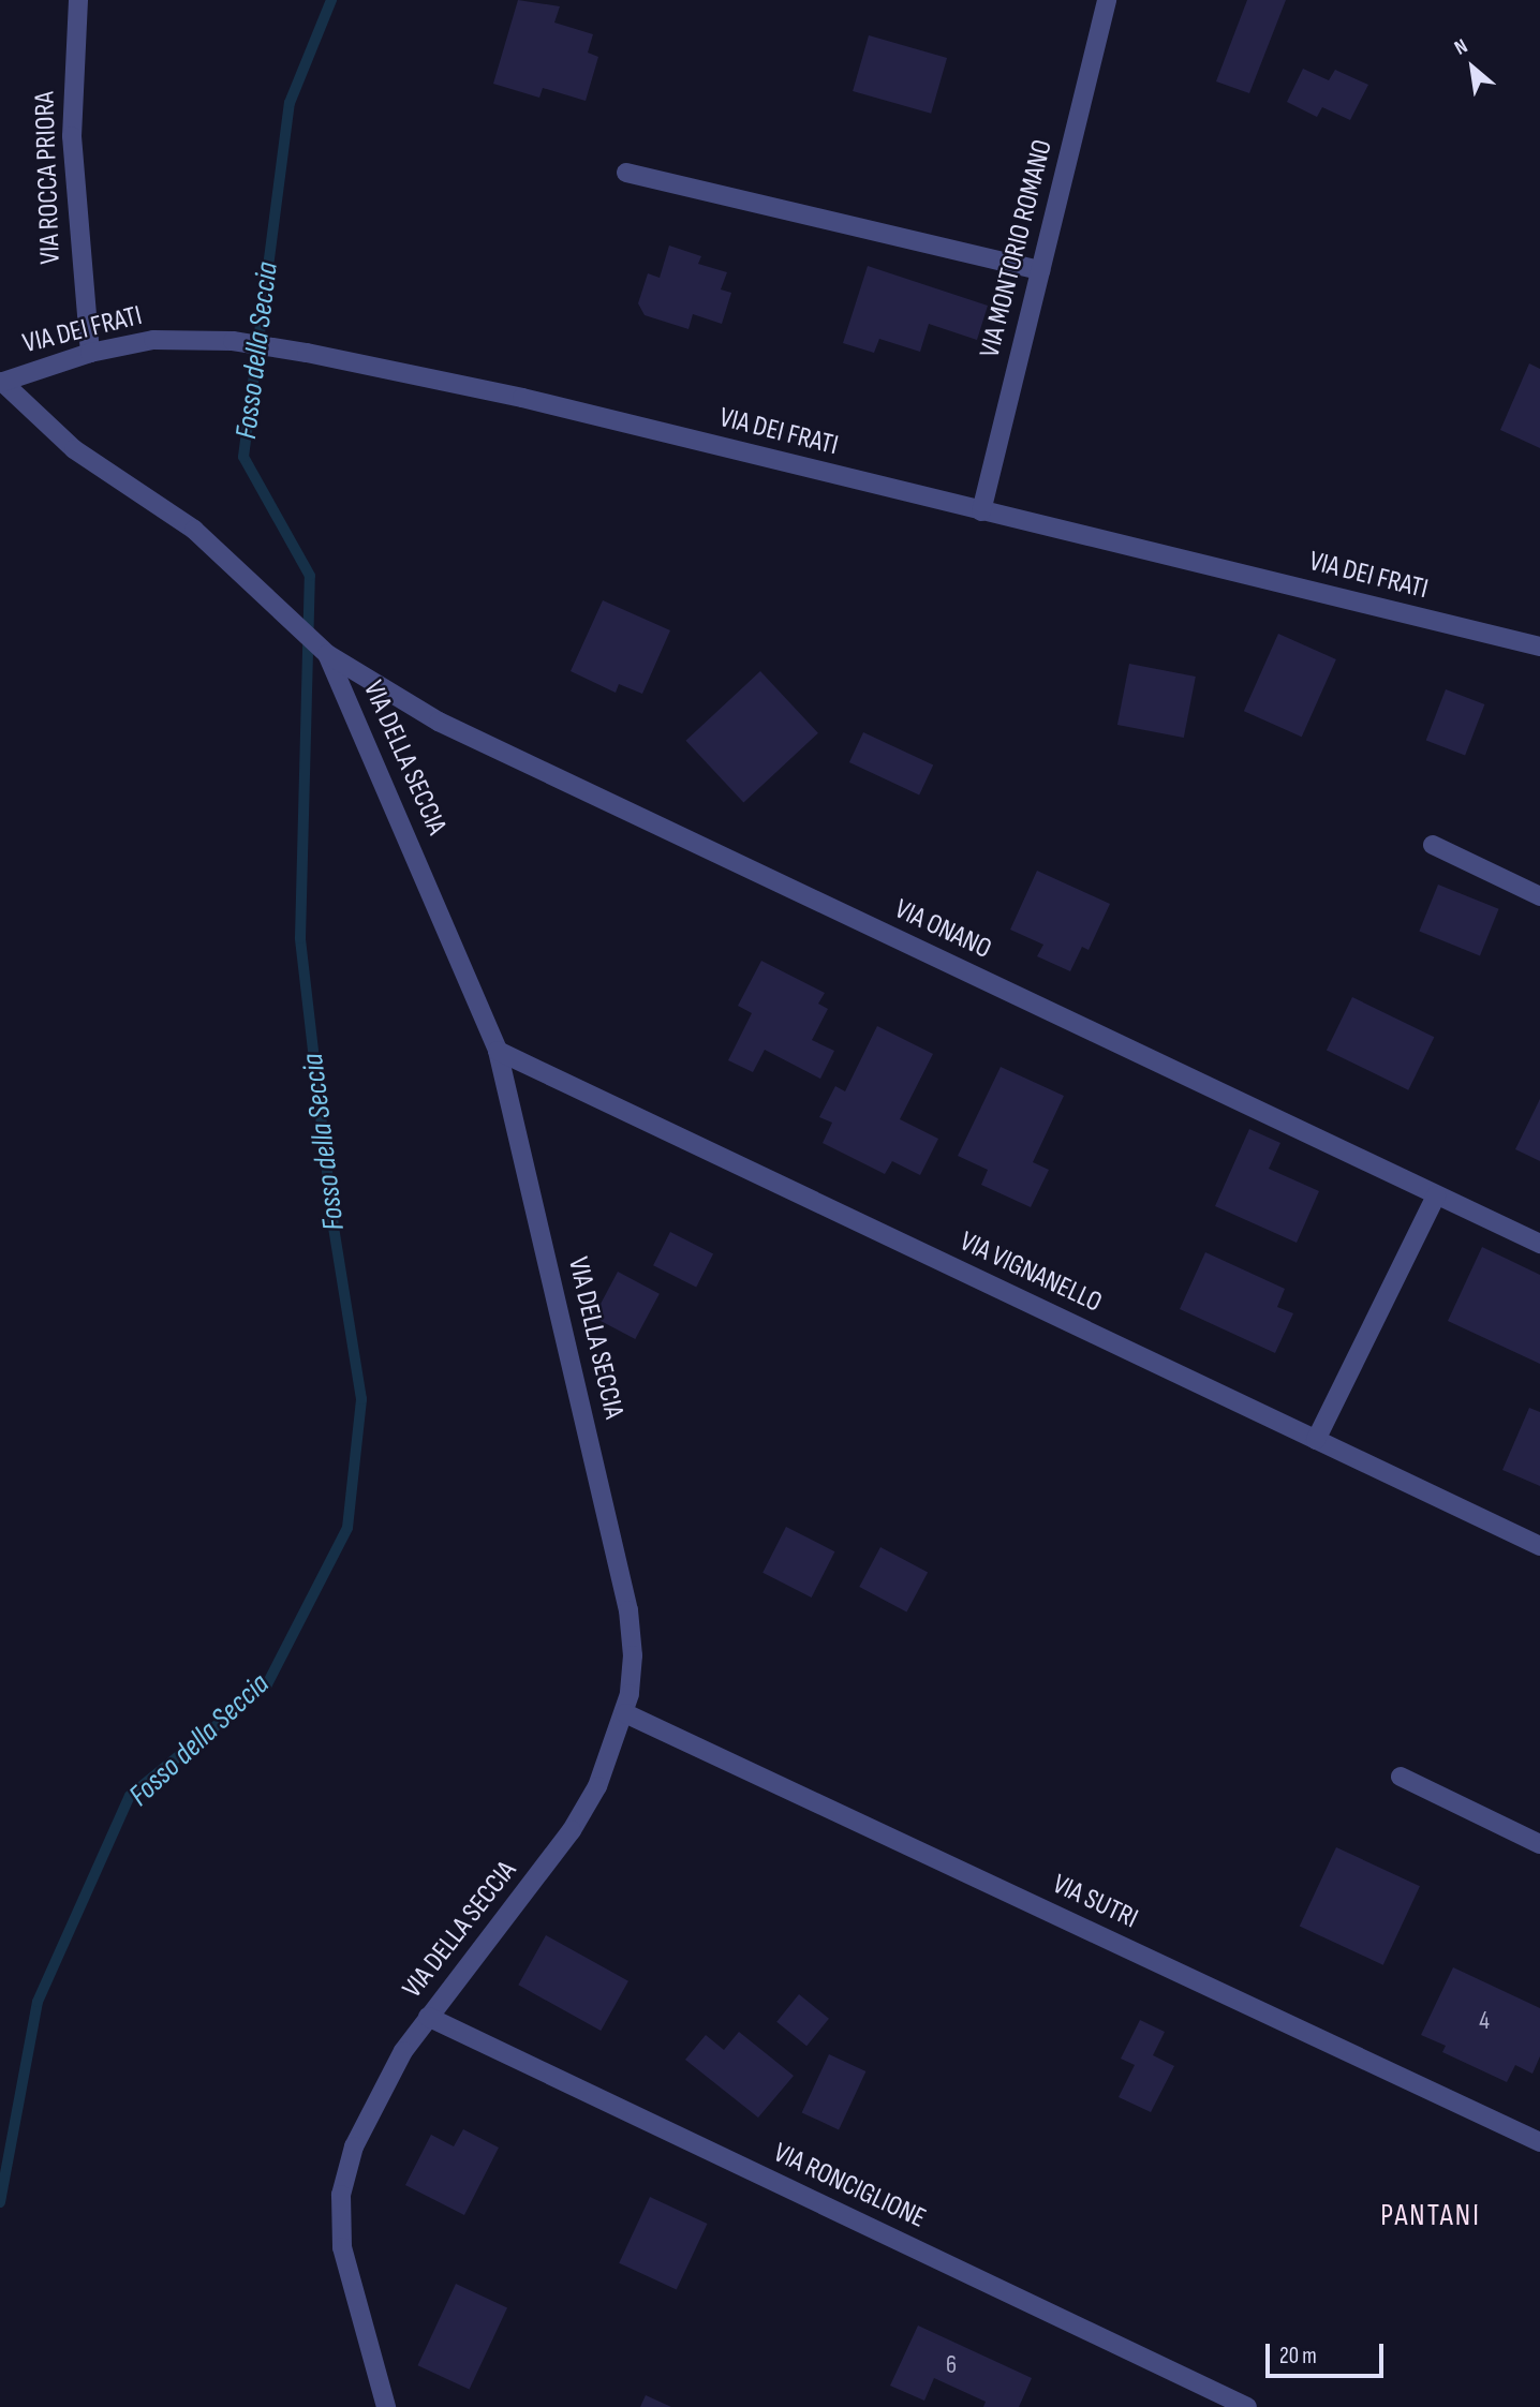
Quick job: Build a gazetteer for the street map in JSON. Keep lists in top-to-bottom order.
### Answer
{
  "streets": {
    "street": [
      "VIA ROCCA PRIORA",
      "VIA MONTORIO ROMANO",
      "VIA DEI FRATI",
      "VIA DELLA SECCIA",
      "VIA ONANO",
      "VIA VIGNANELLO",
      "VIA SUTRI",
      "VIA RONCIGLIONE"
    ]
  },
  "crossings": [
    ["VIA ROCCA PRIORA", "VIA DEI FRATI"],
    ["VIA MONTORIO ROMANO", "VIA DEI FRATI"],
    ["VIA DEI FRATI", "VIA DELLA SECCIA"],
    ["VIA DELLA SECCIA", "VIA ONANO"],
    ["VIA DELLA SECCIA", "VIA VIGNANELLO"],
    ["VIA DELLA SECCIA", "VIA SUTRI"],
    ["VIA DELLA SECCIA", "VIA RONCIGLIONE"]
  ],
  "districts": ["PANTANI"],
  "water": ["Fosso della Seccia"],
  "house_numbers": ["4", "6"],
  "scale_bar": "20 m",
  "north": "top left"
}
